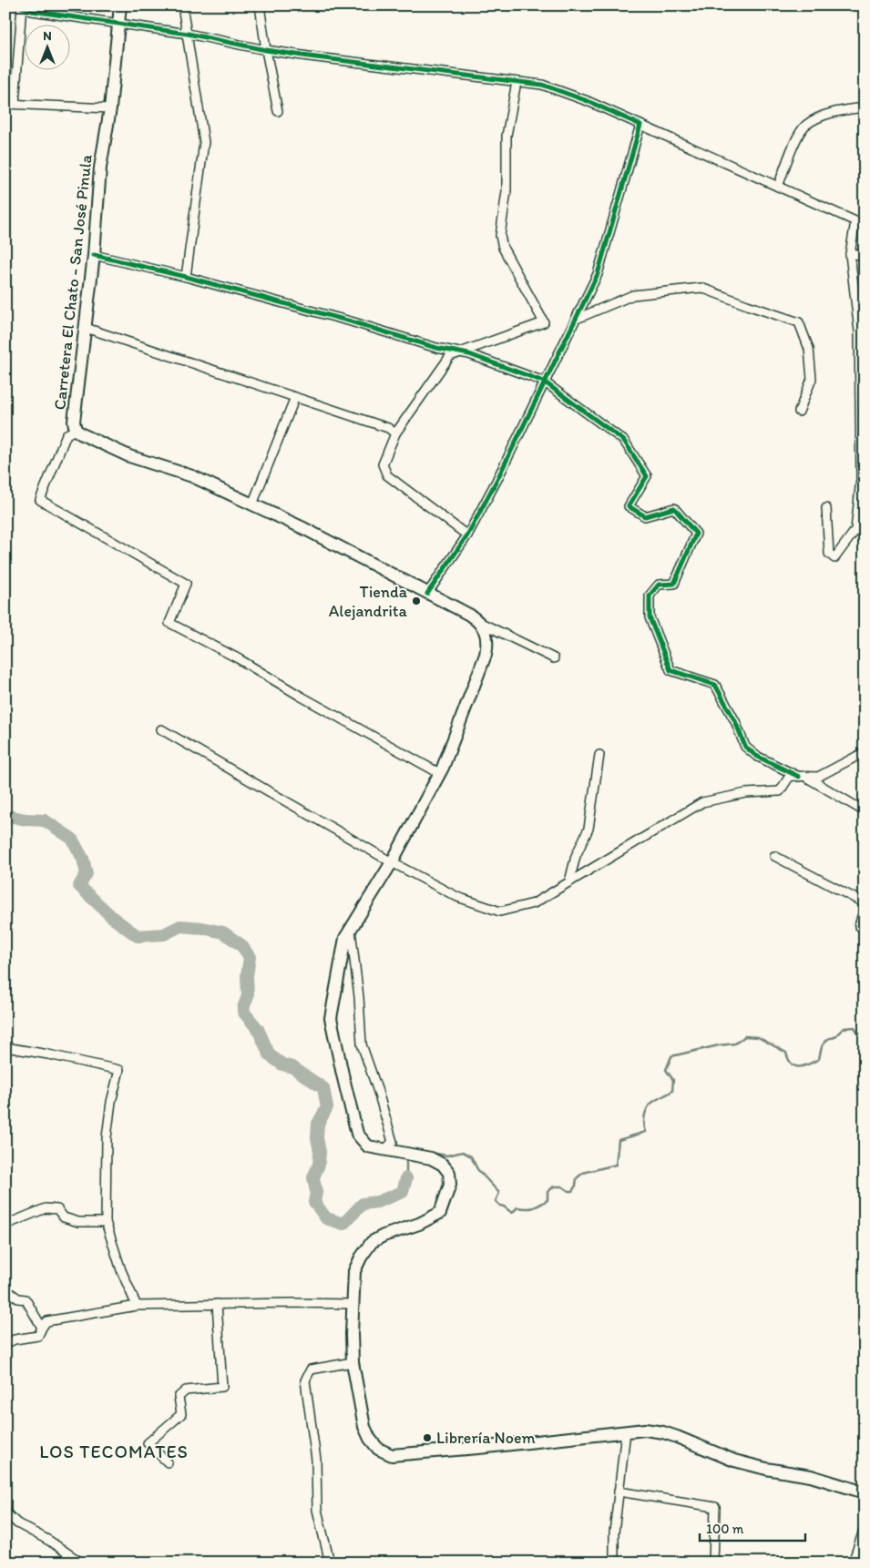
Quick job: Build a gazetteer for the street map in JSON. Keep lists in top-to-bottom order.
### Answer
{
  "streets": {
    "main road": ["Carretera El Chato - San José Pinula"]
  },
  "districts": ["LOS TECOMATES"],
  "places": ["Tienda Alejandrita", "Librería Noem"],
  "scale_bar": "100 m",
  "north": "top"
}
